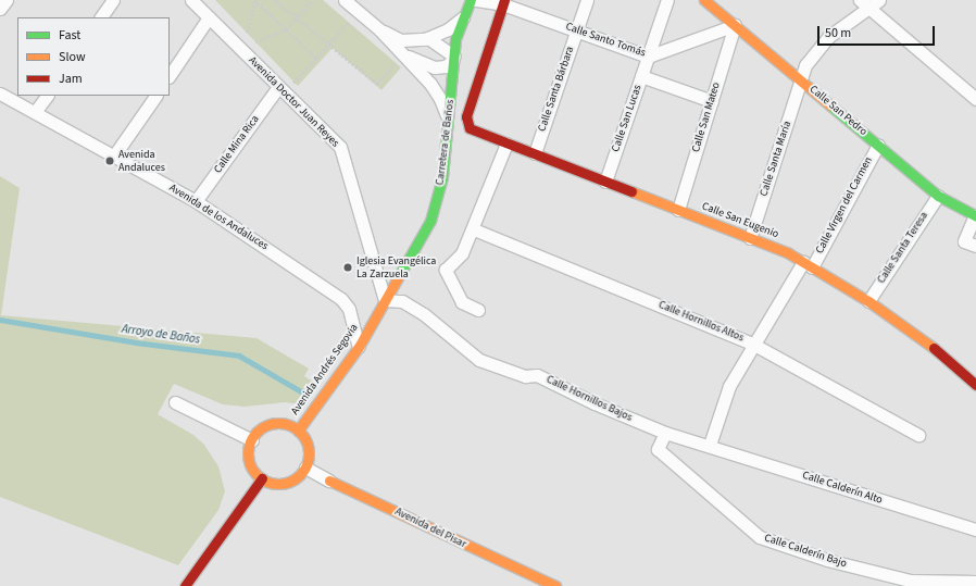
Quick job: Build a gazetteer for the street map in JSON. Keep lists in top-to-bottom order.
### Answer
{
  "streets": {
    "street": [
      "Calle Santo Tomás",
      "Calle Santa Bárbara",
      "Avenida Doctor Juan Reyes",
      "Calle San Pedro",
      "Calle San Mateo",
      "Calle San Lucas",
      "Carretera de Baños",
      "Calle Mina Rica",
      "Calle Santa María",
      "Calle Virgen del Carmen",
      "Avenida de los Andaluces",
      "Calle San Eugenio",
      "Calle Santa Teresa",
      "Calle Hornillos Altos",
      "Avenida Andrés Segovia",
      "Calle Hornillos Bajos",
      "Calle Calderín Alto",
      "Avenida del Pisar",
      "Calle Calderín Bajo"
    ]
  },
  "crossings": [
    ["Calle Santo Tomás", "Calle Santa Bárbara"],
    ["Calle Santo Tomás", "Calle San Pedro"],
    ["Calle Santo Tomás", "Calle San Mateo"],
    ["Calle Santo Tomás", "Calle San Lucas"],
    ["Calle Santo Tomás", "Calle San Eugenio"],
    ["Calle Santa Bárbara", "Calle San Eugenio"],
    ["Avenida Doctor Juan Reyes", "Carretera de Baños"],
    ["Avenida Doctor Juan Reyes", "Calle Mina Rica"],
    ["Avenida Doctor Juan Reyes", "Avenida Andrés Segovia"],
    ["Avenida Doctor Juan Reyes", "Calle Hornillos Bajos"],
    ["Calle San Pedro", "Calle San Mateo"],
    ["Calle San Pedro", "Calle Santa María"],
    ["Calle San Pedro", "Calle Virgen del Carmen"],
    ["Calle San Pedro", "Calle Santa Teresa"],
    ["Calle San Mateo", "Calle San Eugenio"],
    ["Calle San Lucas", "Calle San Eugenio"],
    ["Carretera de Baños", "Avenida Andrés Segovia"],
    ["Carretera de Baños", "Calle Hornillos Bajos"],
    ["Calle Mina Rica", "Avenida de los Andaluces"],
    ["Calle Santa María", "Calle San Eugenio"],
    ["Calle Virgen del Carmen", "Calle San Eugenio"],
    ["Calle Virgen del Carmen", "Calle Hornillos Altos"],
    ["Calle Virgen del Carmen", "Calle Hornillos Bajos"],
    ["Calle Virgen del Carmen", "Calle Calderín Alto"],
    ["Avenida de los Andaluces", "Avenida Andrés Segovia"],
    ["Calle San Eugenio", "Calle Santa Teresa"],
    ["Avenida Andrés Segovia", "Calle Hornillos Bajos"],
    ["Avenida Andrés Segovia", "Avenida del Pisar"],
    ["Calle Hornillos Bajos", "Calle Calderín Alto"],
    ["Calle Hornillos Bajos", "Calle Calderín Bajo"]
  ],
  "water": ["Arroyo de Baños"],
  "places": ["Avenida Andaluces", "Iglesia Evangélica La Zarzuela"],
  "legend": ["Fast", "Slow", "Jam"],
  "scale_bar": "50 m"
}
